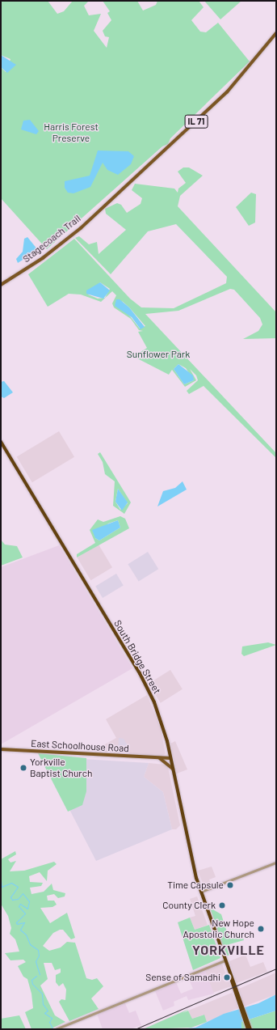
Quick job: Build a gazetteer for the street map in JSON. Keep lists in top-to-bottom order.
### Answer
{
  "streets": {
    "highway": ["South Bridge Street"],
    "main road": ["IL 71", "Stagecoach Trail", "East Schoolhouse Road"]
  },
  "crossings": [
    ["South Bridge Street", "East Schoolhouse Road"]
  ],
  "districts": ["YORKVILLE"],
  "parks": ["Harris Forest Preserve", "Sunflower Park"],
  "places": [
    "Yorkville Baptist Church",
    "Time Capsule",
    "County Clerk",
    "New Hope Apostolic Church",
    "Sense of Samadhi"
  ]
}
